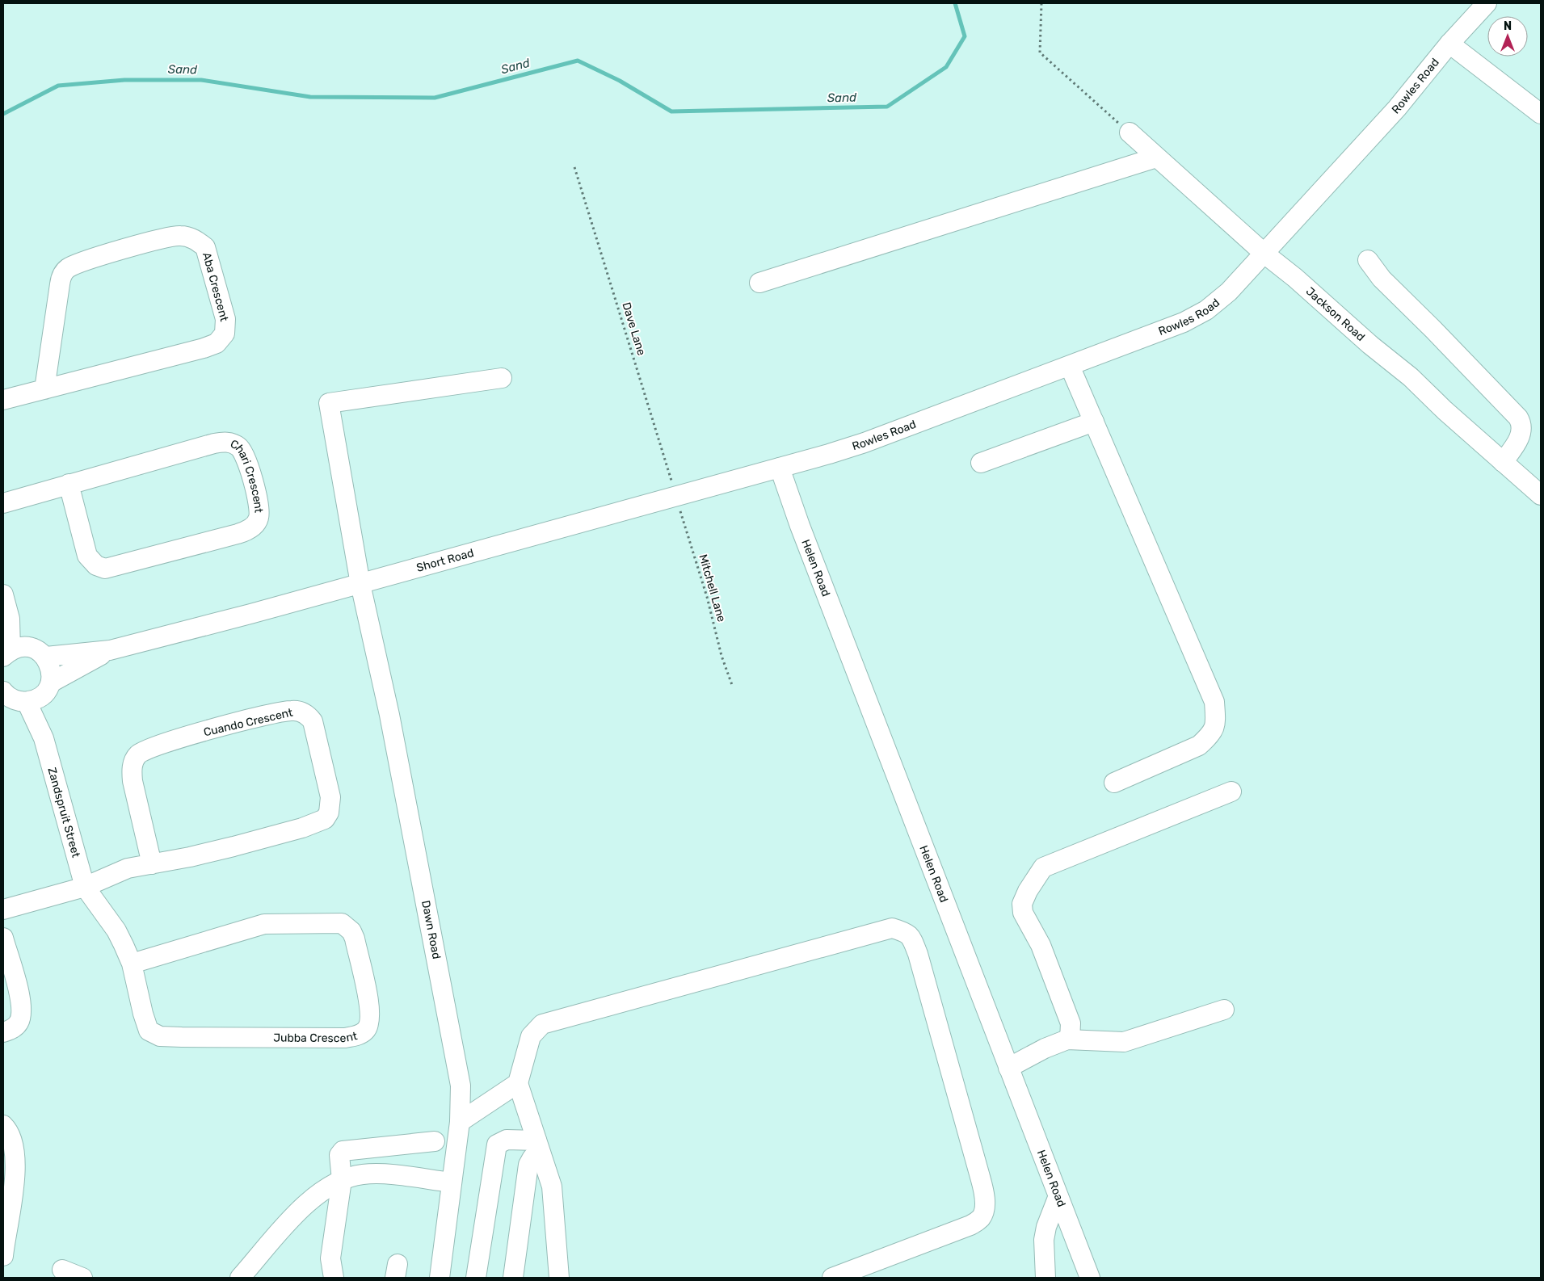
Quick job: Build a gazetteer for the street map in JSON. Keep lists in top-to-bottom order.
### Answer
{
  "streets": {
    "street": [
      "Rowles Road",
      "Aba Crescent",
      "Jackson Road",
      "Chari Crescent",
      "Short Road",
      "Helen Road",
      "Cuando Crescent",
      "Zandspruit Street",
      "Dawn Road",
      "Jubba Crescent"
    ],
    "path": ["Dave Lane", "Mitchell Lane"]
  },
  "crossings": [
    ["Rowles Road", "Jackson Road"],
    ["Rowles Road", "Short Road"],
    ["Rowles Road", "Helen Road"],
    ["Dave Lane", "Short Road"],
    ["Dave Lane", "Mitchell Lane"],
    ["Short Road", "Helen Road"],
    ["Short Road", "Mitchell Lane"],
    ["Short Road", "Zandspruit Street"],
    ["Short Road", "Dawn Road"],
    ["Cuando Crescent", "Zandspruit Street"],
    ["Cuando Crescent", "Jubba Crescent"],
    ["Zandspruit Street", "Jubba Crescent"]
  ],
  "water": ["Sand"],
  "north": "top"
}
